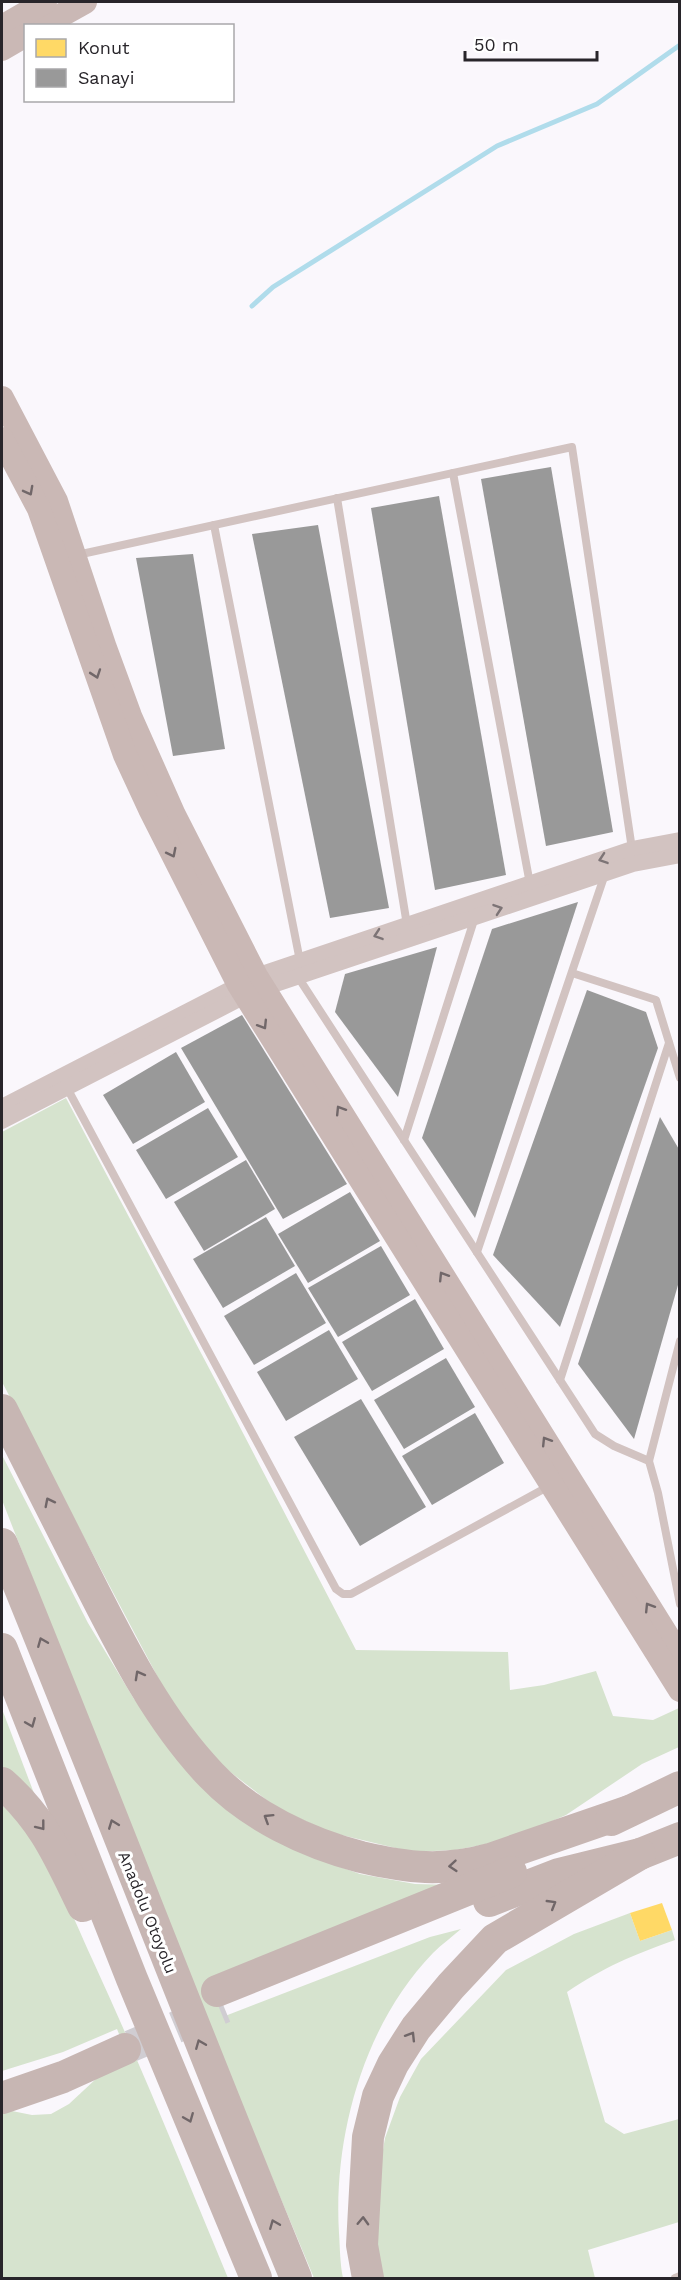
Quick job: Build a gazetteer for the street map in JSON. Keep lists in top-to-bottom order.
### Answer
{
  "streets": {
    "highway": ["Anadolu Otoyolu"]
  },
  "legend": ["Konut", "Sanayi"],
  "scale_bar": "50 m"
}
